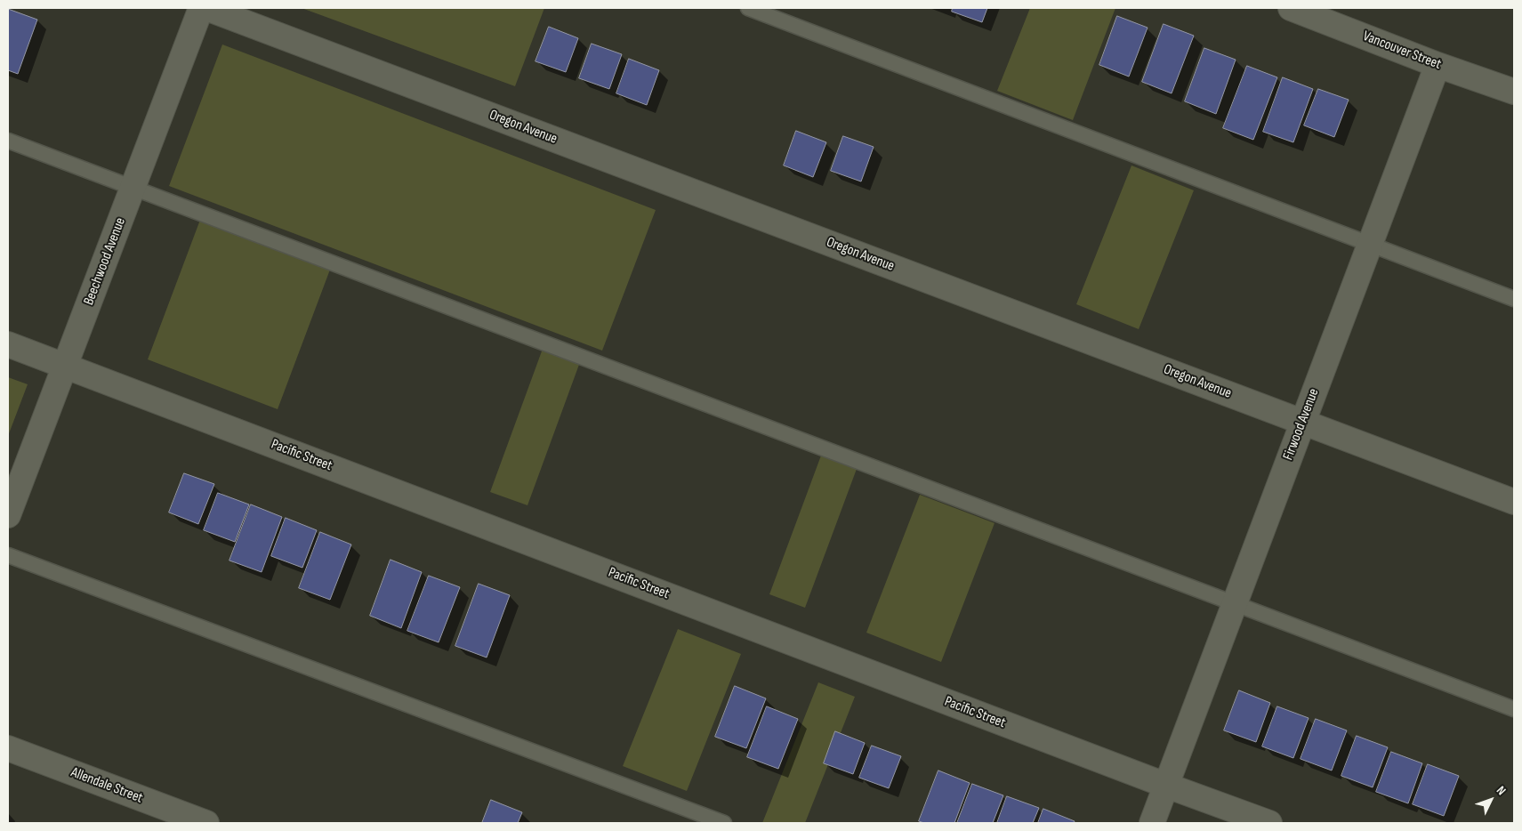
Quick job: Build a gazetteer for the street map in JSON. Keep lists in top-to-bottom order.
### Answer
{
  "streets": {
    "street": [
      "Vancouver Street",
      "Oregon Avenue",
      "Beechwood Avenue",
      "Firwood Avenue",
      "Pacific Street",
      "Allendale Street"
    ]
  },
  "crossings": [
    ["Vancouver Street", "Firwood Avenue"],
    ["Oregon Avenue", "Firwood Avenue"],
    ["Beechwood Avenue", "Pacific Street"],
    ["Firwood Avenue", "Pacific Street"]
  ],
  "north": "top right"
}
